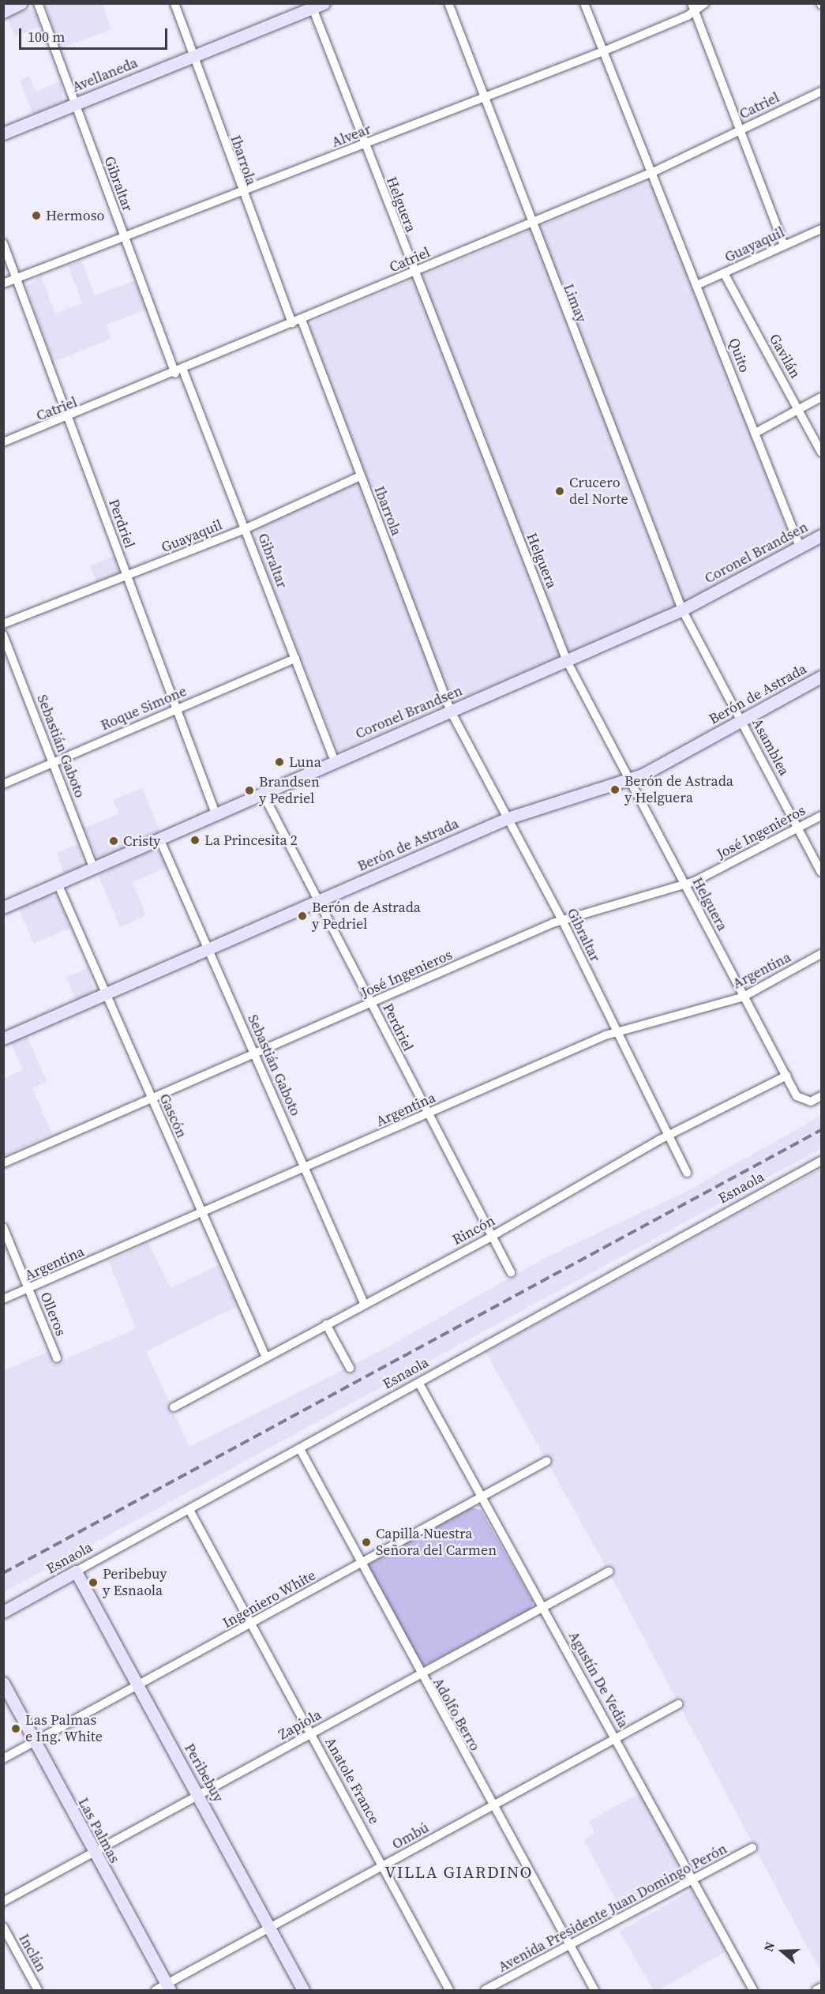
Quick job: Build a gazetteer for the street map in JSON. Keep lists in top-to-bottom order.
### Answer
{
  "streets": {
    "street": [
      "Avellaneda",
      "Catriel",
      "Alvear",
      "Ibarrola",
      "Gibraltar",
      "Helguera",
      "Guayaquil",
      "Limay",
      "Quito",
      "Gavilán",
      "Perdriel",
      "Coronel Brandsen",
      "Berón de Astrada",
      "Roque Simone",
      "Sebastián Gaboto",
      "Asamblea",
      "José Ingenieros",
      "Argentina",
      "Gascón",
      "Esnaola",
      "Rincón",
      "Olleros",
      "Ingeniero White",
      "Agustín De Vedia",
      "Adolfo Berro",
      "Zapiola",
      "Peribebuy",
      "Anatole France",
      "Las Palmas",
      "Ombú",
      "Avenida Presidente Juan Domingo Perón",
      "Inclán"
    ]
  },
  "crossings": [
    ["Avellaneda", "Ibarrola"],
    ["Avellaneda", "Gibraltar"],
    ["Avellaneda", "Helguera"],
    ["Catriel", "Ibarrola"],
    ["Catriel", "Gibraltar"],
    ["Catriel", "Helguera"],
    ["Catriel", "Limay"],
    ["Catriel", "Quito"],
    ["Catriel", "Perdriel"],
    ["Alvear", "Ibarrola"],
    ["Alvear", "Gibraltar"],
    ["Alvear", "Helguera"],
    ["Alvear", "Limay"],
    ["Alvear", "Perdriel"],
    ["Ibarrola", "Gibraltar"],
    ["Ibarrola", "Guayaquil"],
    ["Ibarrola", "Coronel Brandsen"],
    ["Gibraltar", "Guayaquil"],
    ["Gibraltar", "Coronel Brandsen"],
    ["Gibraltar", "Berón de Astrada"],
    ["Gibraltar", "Roque Simone"],
    ["Gibraltar", "José Ingenieros"],
    ["Gibraltar", "Argentina"],
    ["Gibraltar", "Rincón"],
    ["Helguera", "Coronel Brandsen"],
    ["Helguera", "Berón de Astrada"],
    ["Helguera", "José Ingenieros"],
    ["Helguera", "Argentina"],
    ["Helguera", "Rincón"],
    ["Guayaquil", "Quito"],
    ["Guayaquil", "Gavilán"],
    ["Guayaquil", "Perdriel"],
    ["Limay", "Coronel Brandsen"],
    ["Limay", "Asamblea"],
    ["Quito", "Coronel Brandsen"],
    ["Perdriel", "Coronel Brandsen"],
    ["Perdriel", "Berón de Astrada"],
    ["Perdriel", "Roque Simone"],
    ["Perdriel", "José Ingenieros"],
    ["Perdriel", "Argentina"],
    ["Perdriel", "Rincón"],
    ["Coronel Brandsen", "Sebastián Gaboto"],
    ["Coronel Brandsen", "Asamblea"],
    ["Coronel Brandsen", "Gascón"],
    ["Berón de Astrada", "Sebastián Gaboto"],
    ["Berón de Astrada", "Asamblea"],
    ["Berón de Astrada", "Gascón"],
    ["Roque Simone", "Sebastián Gaboto"],
    ["Sebastián Gaboto", "José Ingenieros"],
    ["Sebastián Gaboto", "Argentina"],
    ["Sebastián Gaboto", "Rincón"],
    ["Asamblea", "José Ingenieros"],
    ["José Ingenieros", "Gascón"],
    ["Argentina", "Gascón"],
    ["Argentina", "Olleros"],
    ["Gascón", "Rincón"],
    ["Esnaola", "Agustín De Vedia"],
    ["Esnaola", "Adolfo Berro"],
    ["Esnaola", "Peribebuy"],
    ["Esnaola", "Anatole France"],
    ["Ingeniero White", "Agustín De Vedia"],
    ["Ingeniero White", "Adolfo Berro"],
    ["Ingeniero White", "Peribebuy"],
    ["Ingeniero White", "Anatole France"],
    ["Ingeniero White", "Las Palmas"],
    ["Agustín De Vedia", "Zapiola"],
    ["Agustín De Vedia", "Ombú"],
    ["Agustín De Vedia", "Avenida Presidente Juan Domingo Perón"],
    ["Adolfo Berro", "Zapiola"],
    ["Adolfo Berro", "Ombú"],
    ["Adolfo Berro", "Avenida Presidente Juan Domingo Perón"],
    ["Zapiola", "Peribebuy"],
    ["Zapiola", "Anatole France"],
    ["Zapiola", "Las Palmas"],
    ["Peribebuy", "Ombú"],
    ["Anatole France", "Ombú"],
    ["Las Palmas", "Ombú"]
  ],
  "districts": ["VILLA GIARDINO"],
  "places": [
    "Hermoso",
    "Crucero del Norte",
    "Luna",
    "Berón de Astrada y Helguera",
    "Brandsen y Pedriel",
    "La Princesita 2",
    "Cristy",
    "Berón de Astrada y Pedriel",
    "Capilla Nuestra Señora del Carmen",
    "Peribebuy y Esnaola",
    "Las Palmas e Ing. White"
  ],
  "scale_bar": "100 m",
  "north": "left"
}
